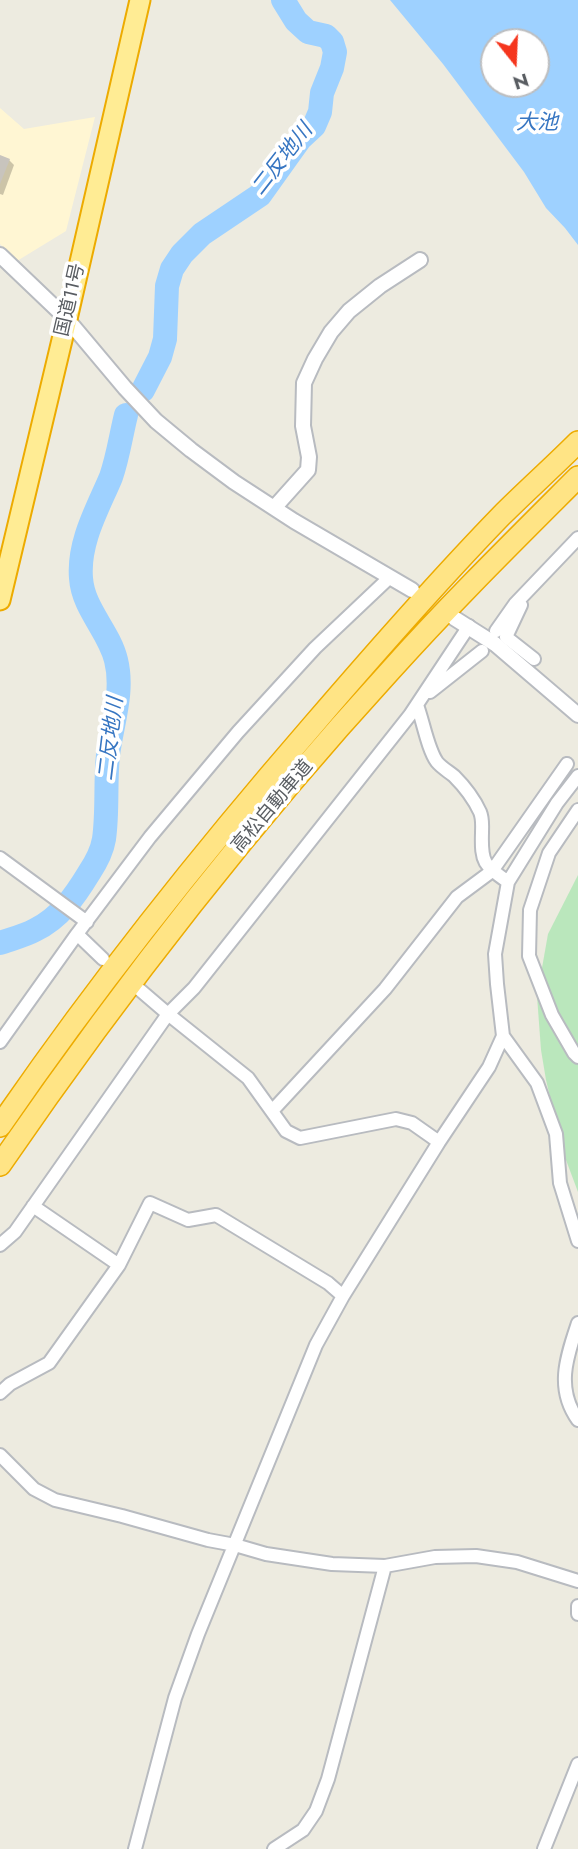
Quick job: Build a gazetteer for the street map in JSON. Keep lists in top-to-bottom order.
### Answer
{
  "streets": {
    "highway": ["国道11号", "高松自動車道"]
  },
  "water": ["大池", "二反地川"],
  "north": "bottom"
}
